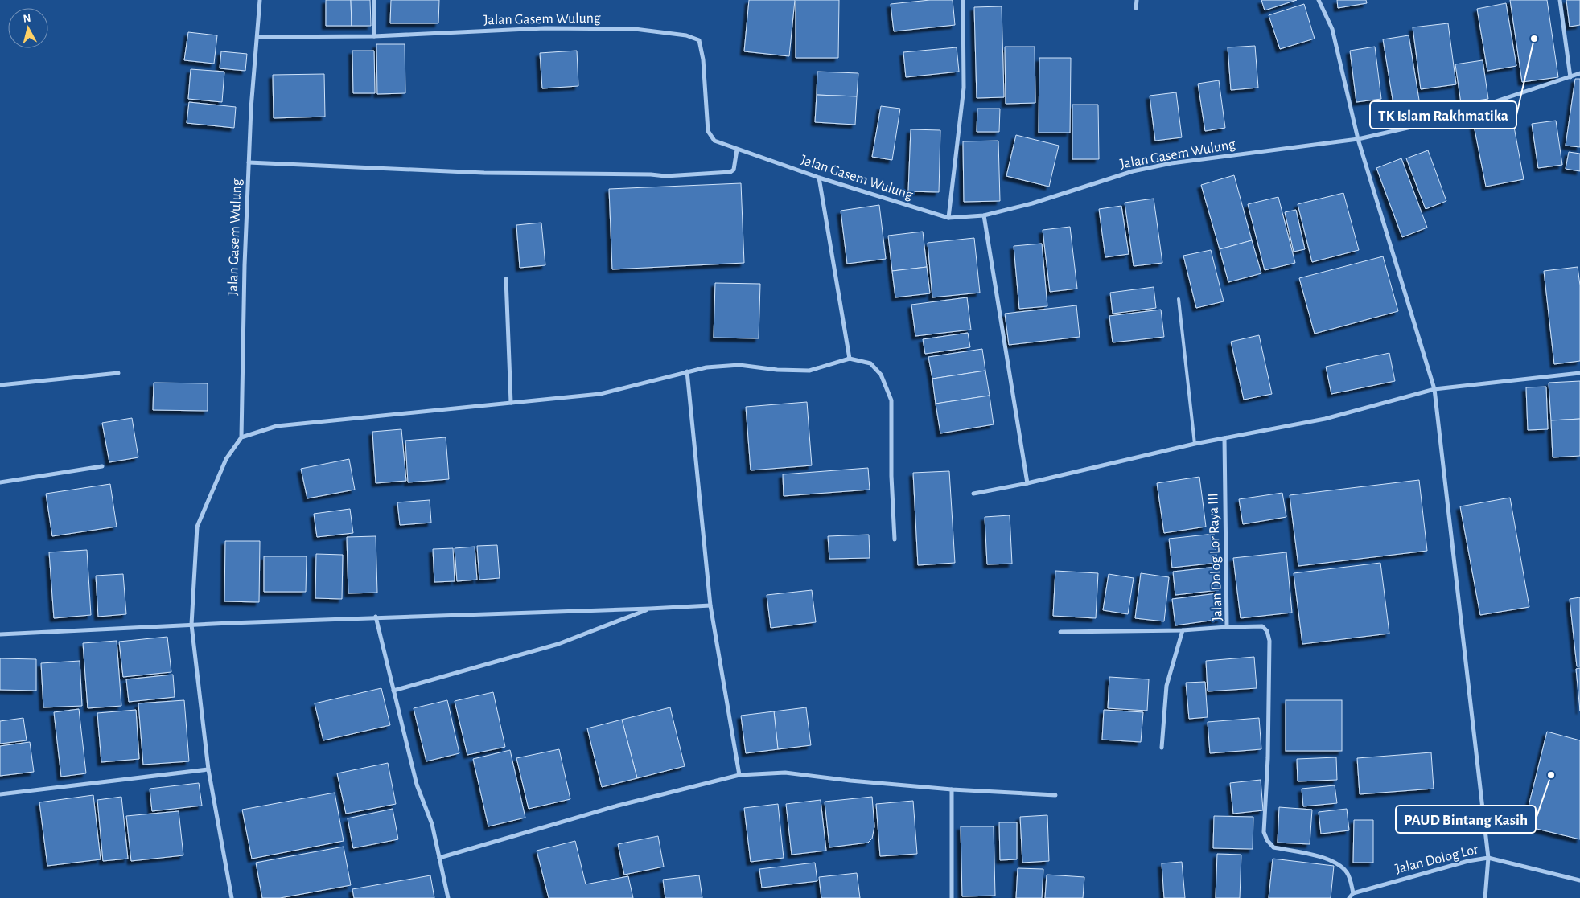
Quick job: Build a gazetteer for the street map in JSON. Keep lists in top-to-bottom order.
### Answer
{
  "streets": {
    "street": ["Jalan Gasem Wulung", "Jalan Dolog Lor Raya III", "Jalan Dolog Lor"]
  },
  "crossings": [
    ["Jalan Dolog Lor Raya III", "Jalan Dolog Lor"]
  ],
  "places": ["TK Islam Rakhmatika", "PAUD Bintang Kasih"],
  "north": "top"
}
